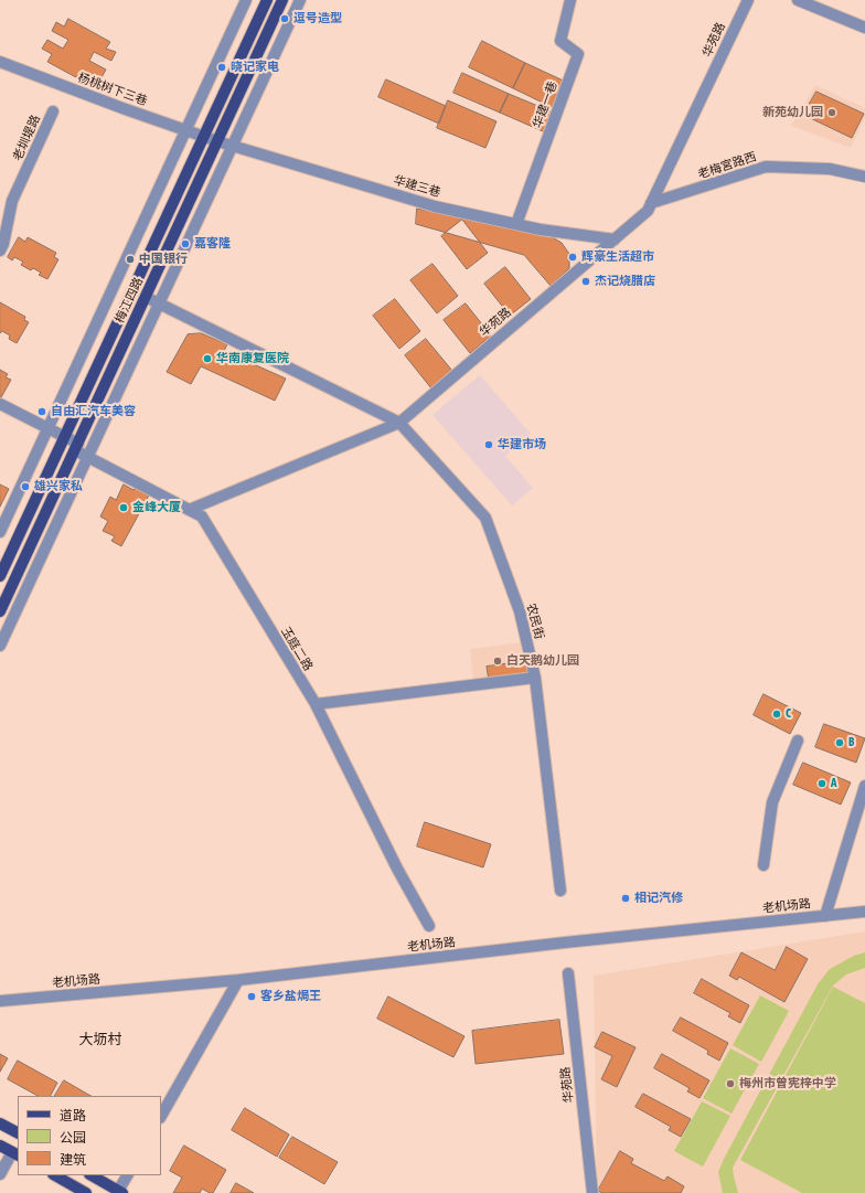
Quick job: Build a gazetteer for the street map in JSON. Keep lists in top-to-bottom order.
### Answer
{
  "streets": {
    "main road": ["梅江四路"],
    "street": [
      "华苑路",
      "杨桃树下三巷",
      "华建一巷",
      "老圳堤路",
      "老梅宮路西",
      "华建三巷",
      "农民街",
      "玉庭二路",
      "老机场路"
    ]
  },
  "crossings": [
    ["华苑路", "老梅宮路西"],
    ["华苑路", "华建三巷"],
    ["华苑路", "农民街"],
    ["华苑路", "玉庭二路"],
    ["杨桃树下三巷", "华建三巷"],
    ["杨桃树下三巷", "梅江四路"],
    ["华建一巷", "华建三巷"],
    ["华建三巷", "梅江四路"],
    ["梅江四路", "玉庭二路"]
  ],
  "districts": ["大坜村"],
  "places": [
    "逗号造型",
    "晓记家电",
    "新苑幼儿园",
    "嘉客隆",
    "辉豪生活超市",
    "中国银行",
    "杰记烧腊店",
    "华南康复医院",
    "自由汇汽车美容",
    "华建市场",
    "雄兴家私",
    "金峰大厦",
    "白天鹅幼儿园",
    "C",
    "B",
    "A",
    "相记汽修",
    "客乡盐焗王",
    "梅州市曾宪梓中学"
  ],
  "legend": ["道路", "公园", "建筑"]
}
